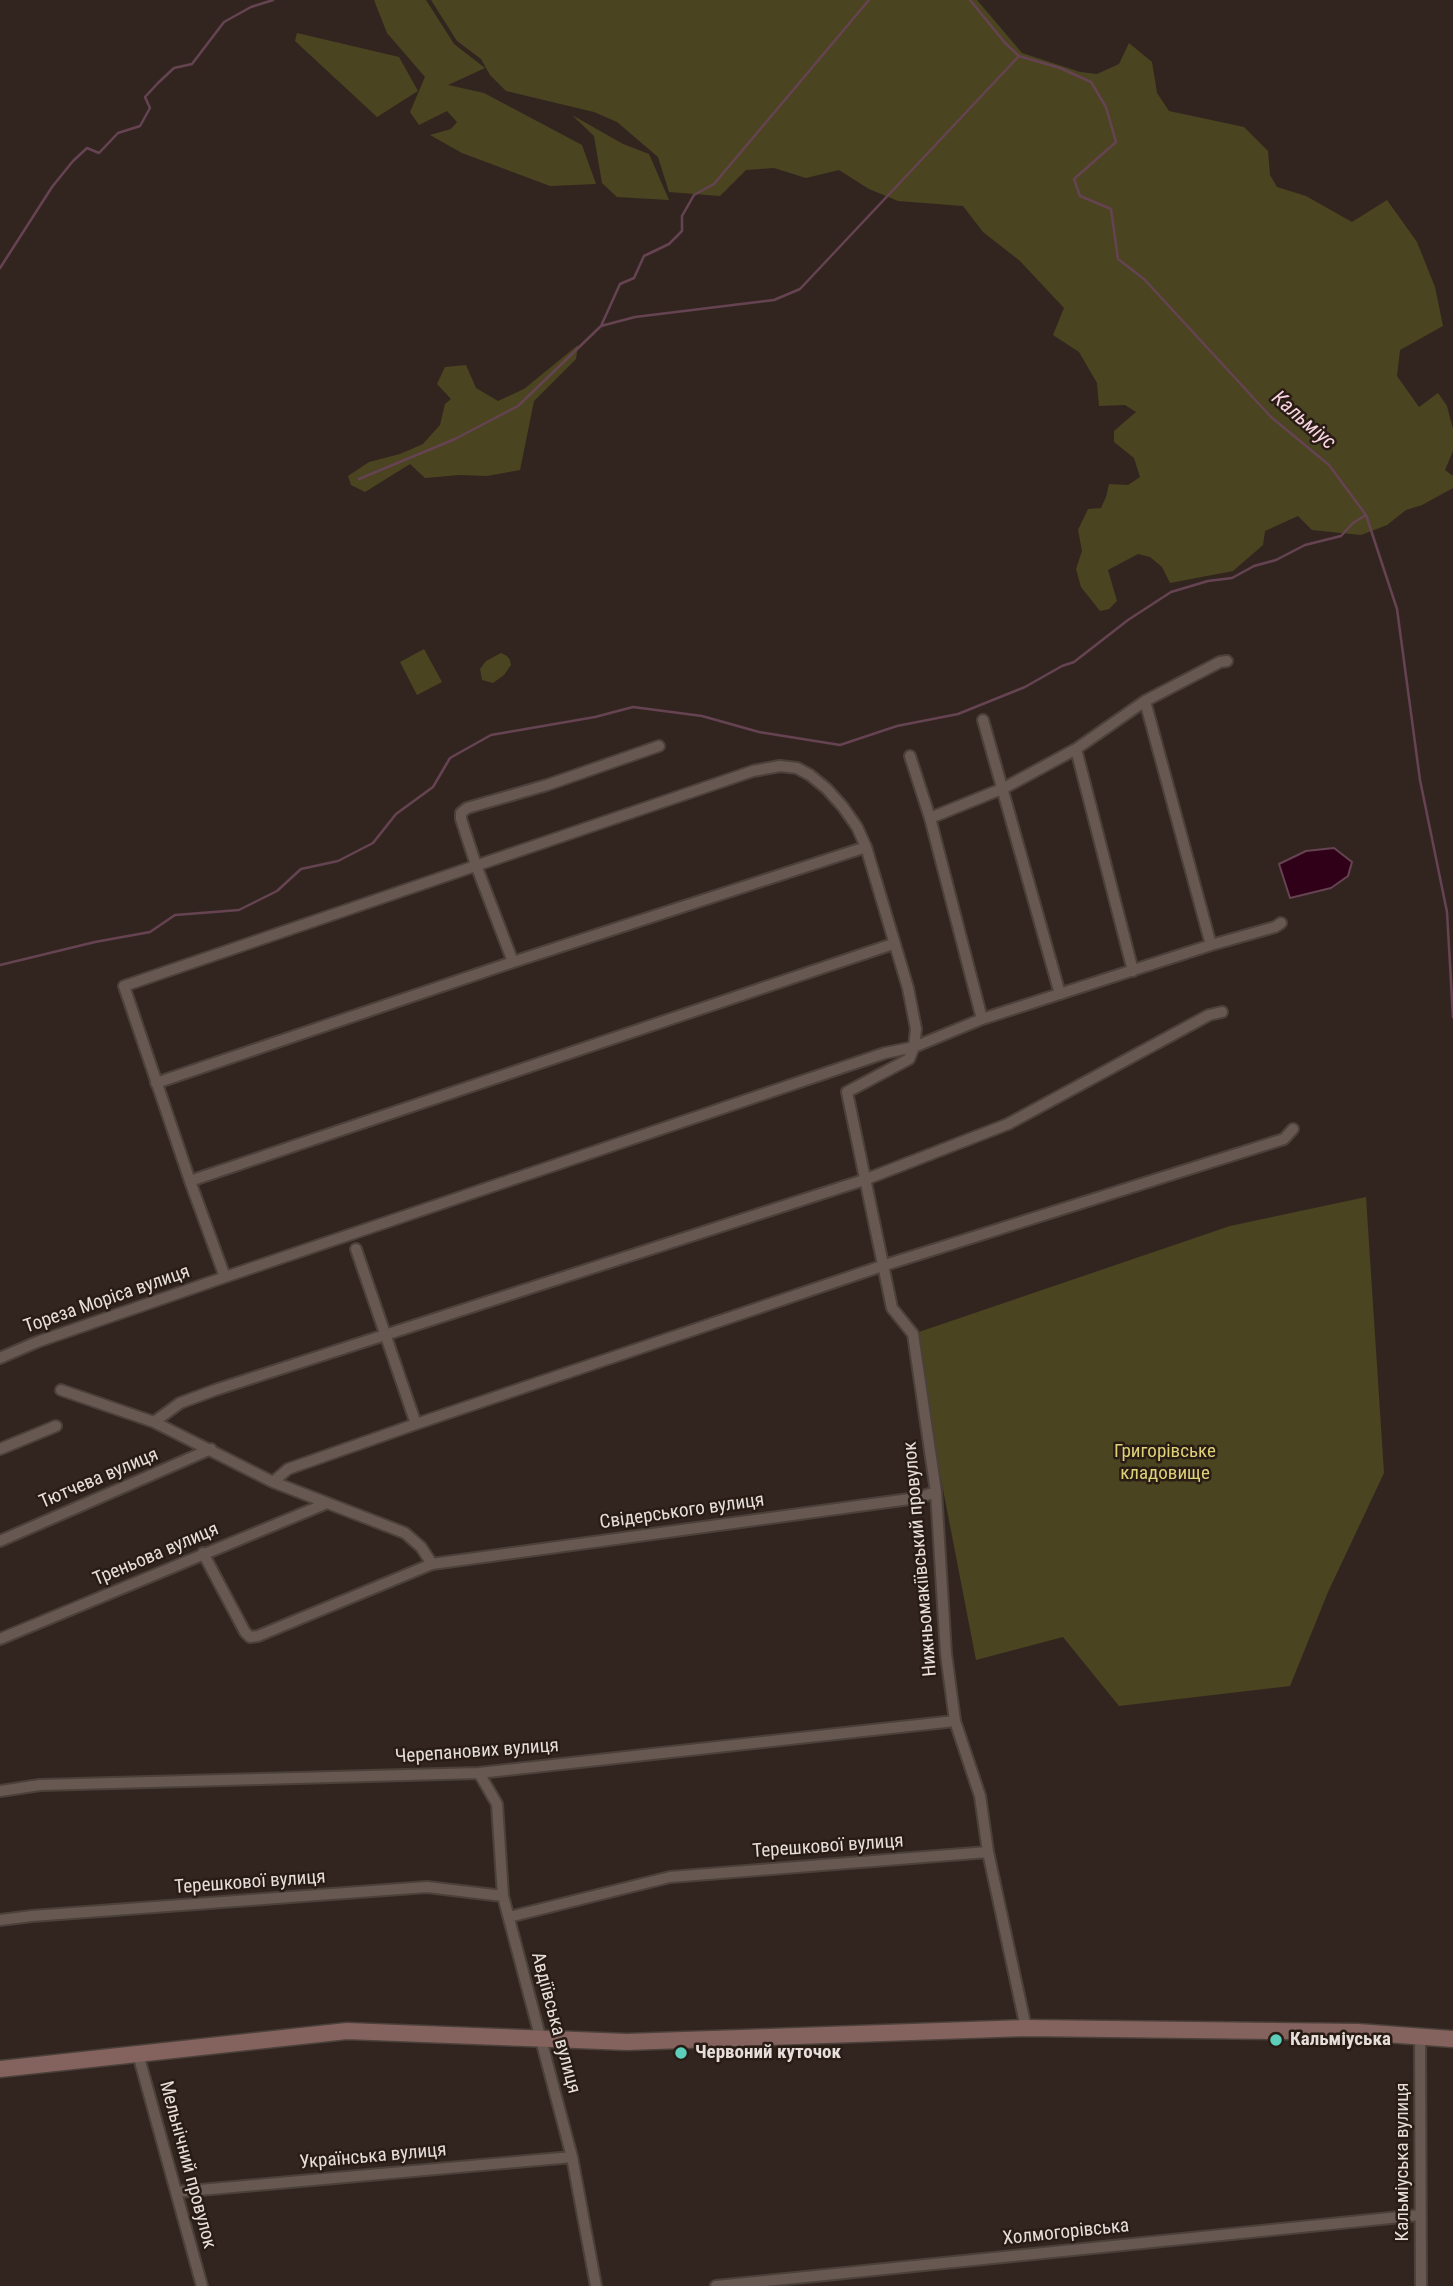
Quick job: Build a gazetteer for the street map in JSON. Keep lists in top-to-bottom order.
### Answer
{
  "streets": {
    "street": [
      "Тореза Моріса вулиця",
      "Тютчева вулиця",
      "Свiдерського вулиця",
      "Треньова вулиця",
      "Нижньомакіївський провулок",
      "Черепанових вулиця",
      "Терешкової вулиця",
      "Авдіївська вулиця",
      "Українська вулиця",
      "Кальміуська вулиця",
      "Мельнiчний провулок",
      "Холмогорівська"
    ]
  },
  "crossings": [
    ["Тореза Моріса вулиця", "Нижньомакіївський провулок"],
    ["Свiдерського вулиця", "Треньова вулиця"],
    ["Свiдерського вулиця", "Нижньомакіївський провулок"],
    ["Нижньомакіївський провулок", "Черепанових вулиця"],
    ["Нижньомакіївський провулок", "Терешкової вулиця"],
    ["Черепанових вулиця", "Авдіївська вулиця"],
    ["Терешкової вулиця", "Авдіївська вулиця"],
    ["Авдіївська вулиця", "Українська вулиця"],
    ["Українська вулиця", "Мельнiчний провулок"],
    ["Кальміуська вулиця", "Холмогорівська"]
  ],
  "water": ["Кальміус"],
  "parks": ["Григорівське кладовище"],
  "places": ["Кальміуська", "Червоний куточок"]
}
